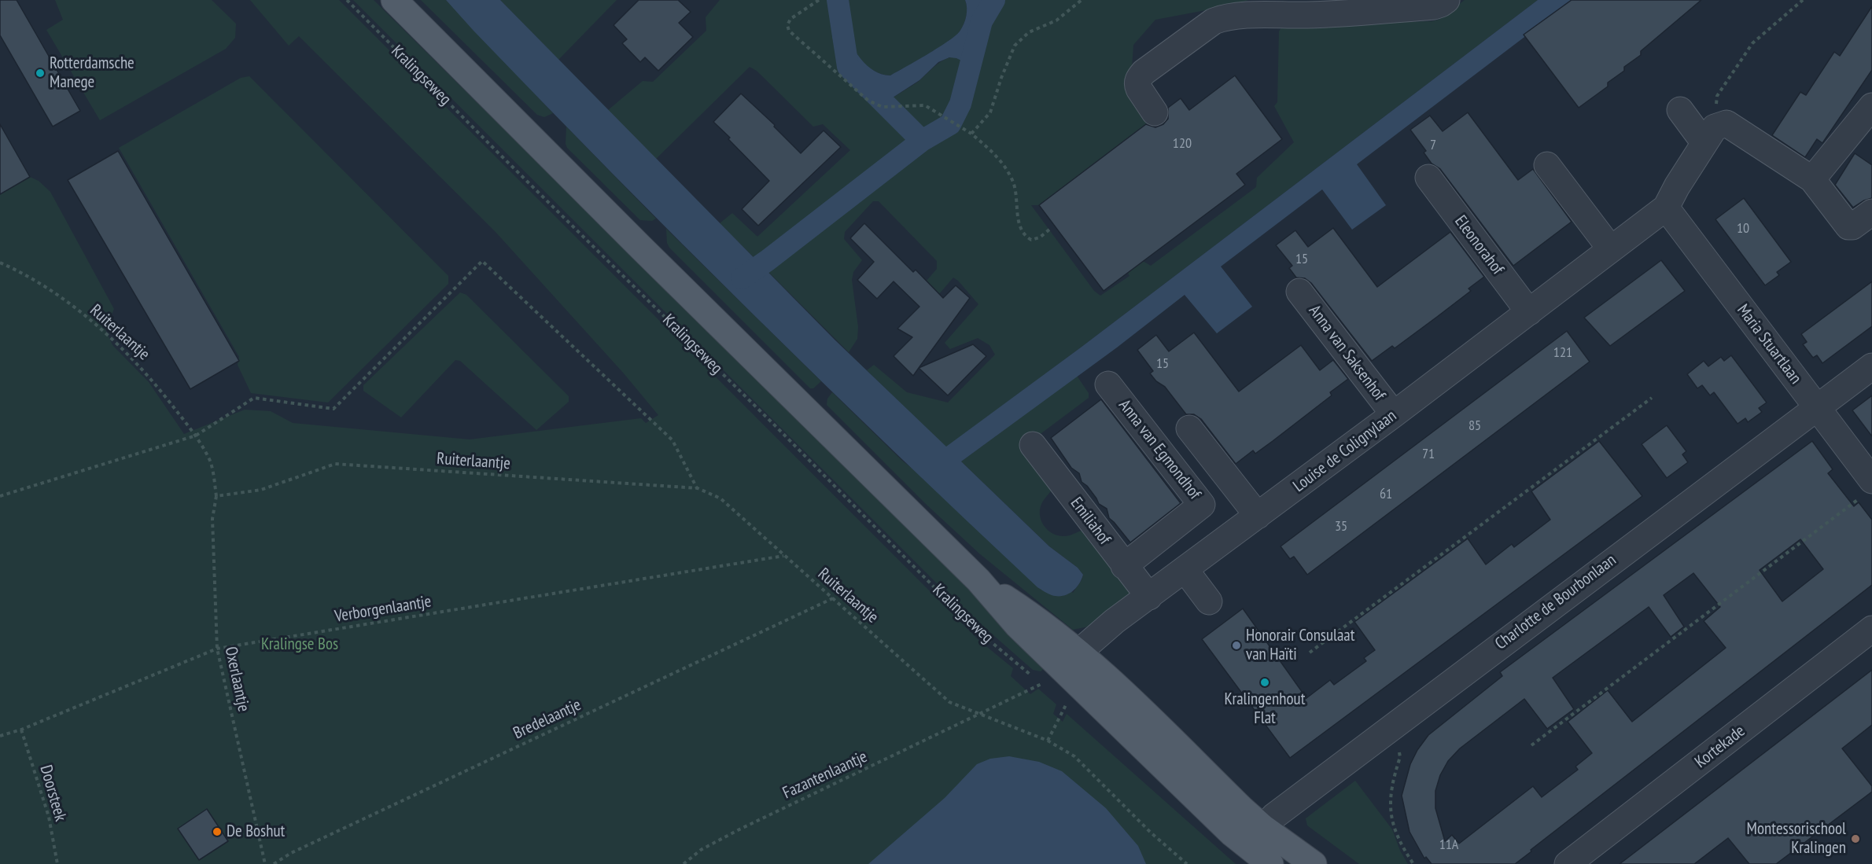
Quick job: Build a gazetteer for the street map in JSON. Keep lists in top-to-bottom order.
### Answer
{
  "streets": {
    "main road": ["Kralingseweg"],
    "street": [
      "Eleonorahof",
      "Maria Stuartlaan",
      "Anna van Saksenhof",
      "Anna van Egmondhof",
      "Louise de Colignylaan",
      "Emiliahof",
      "Charlotte de Bourbonlaan",
      "Kortekade"
    ],
    "path": [
      "Ruiterlaantje",
      "Verborgenlaantje",
      "Oxerlaantje",
      "Bredelaantje",
      "Fazantenlaantje",
      "Doorsteek"
    ]
  },
  "crossings": [
    ["Kralingseweg", "Louise de Colignylaan"],
    ["Kralingseweg", "Charlotte de Bourbonlaan"],
    ["Kralingseweg", "Fazantenlaantje"],
    ["Eleonorahof", "Louise de Colignylaan"],
    ["Ruiterlaantje", "Verborgenlaantje"],
    ["Ruiterlaantje", "Oxerlaantje"],
    ["Ruiterlaantje", "Bredelaantje"],
    ["Ruiterlaantje", "Fazantenlaantje"],
    ["Maria Stuartlaan", "Louise de Colignylaan"],
    ["Maria Stuartlaan", "Charlotte de Bourbonlaan"],
    ["Anna van Saksenhof", "Louise de Colignylaan"],
    ["Anna van Egmondhof", "Emiliahof"],
    ["Louise de Colignylaan", "Emiliahof"],
    ["Verborgenlaantje", "Oxerlaantje"],
    ["Verborgenlaantje", "Doorsteek"]
  ],
  "parks": ["Kralingse Bos"],
  "places": [
    "Rotterdamsche Manege",
    "Honorair Consulaat van Haïti",
    "Kralingenhout Flat",
    "De Boshut",
    "Montessorischool Kralingen"
  ],
  "house_numbers": [
    "120",
    "7",
    "10",
    "15",
    "121",
    "15",
    "85",
    "71",
    "61",
    "35",
    "11A"
  ]
}
